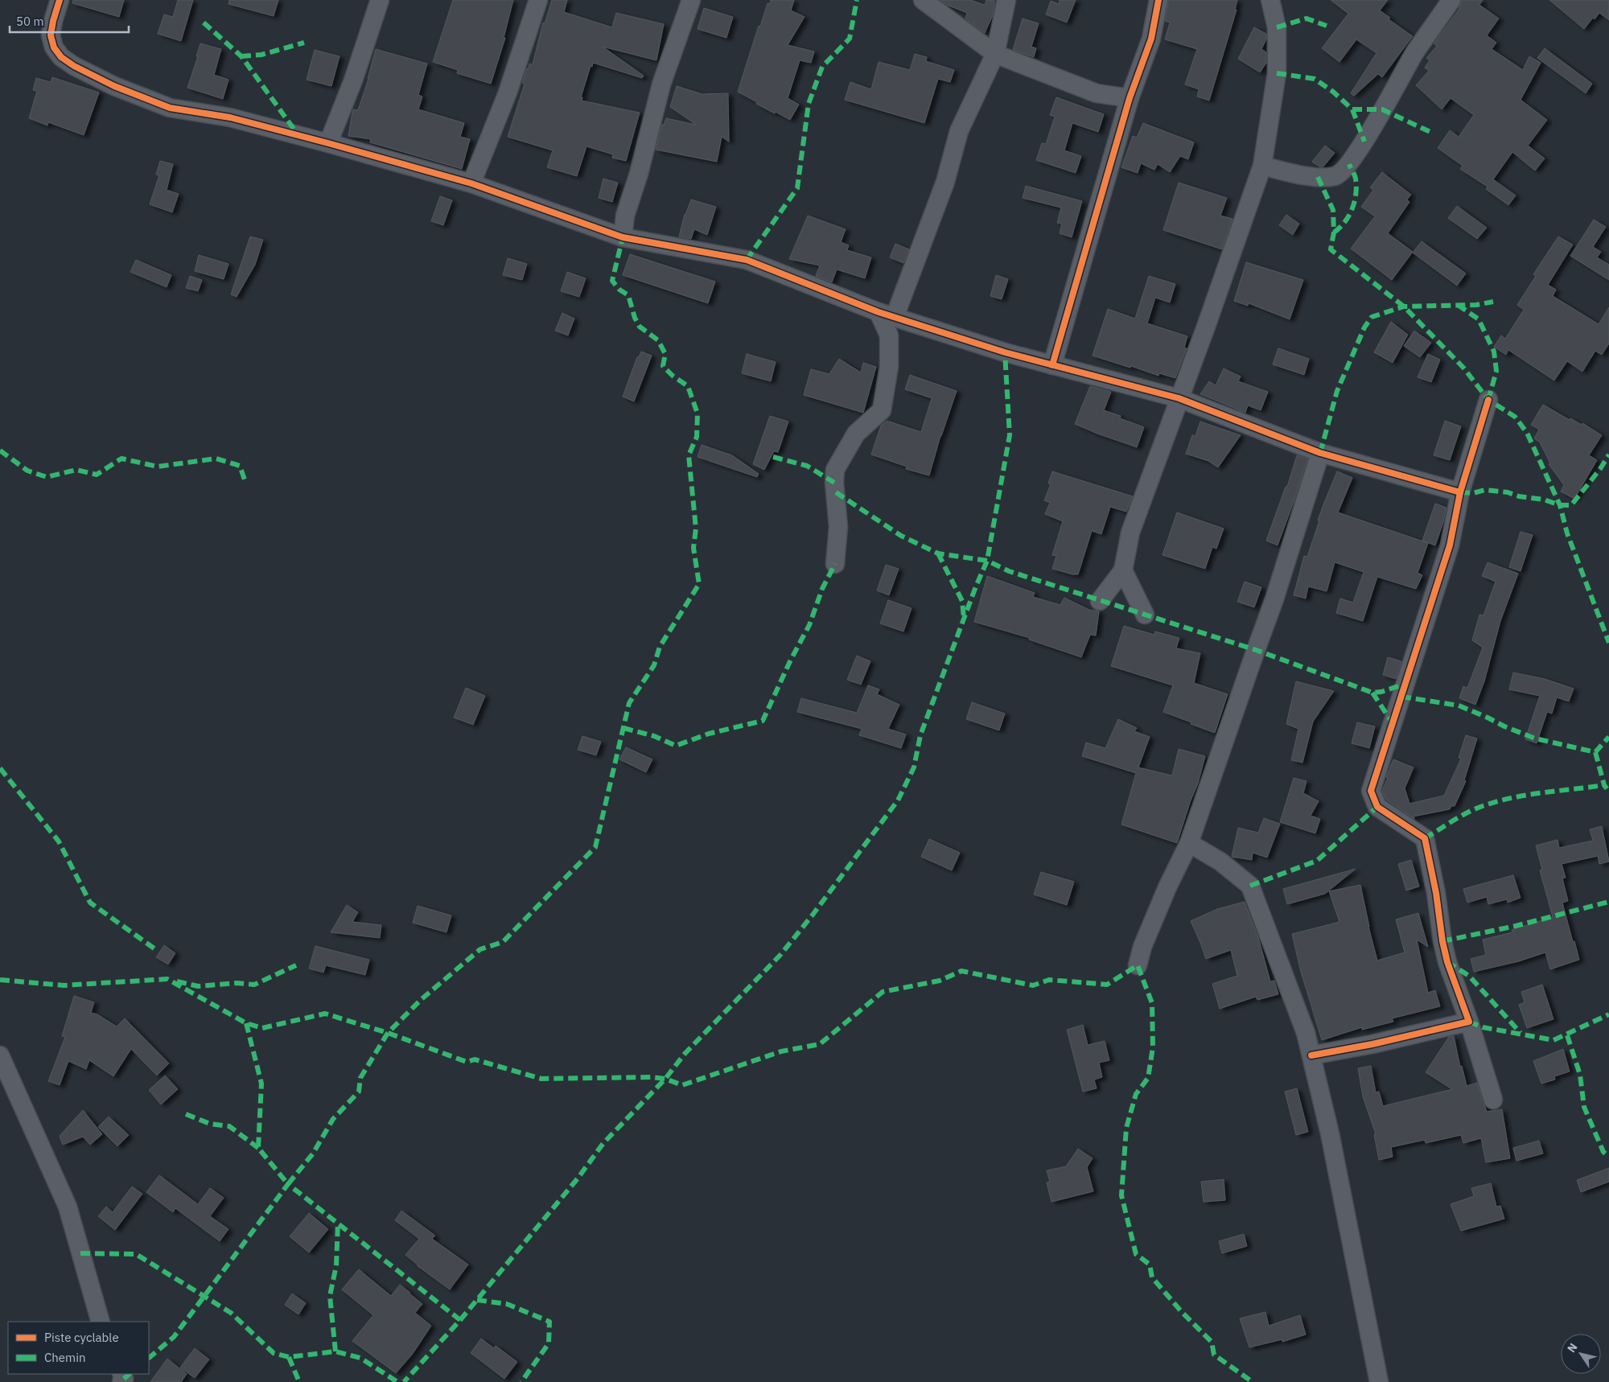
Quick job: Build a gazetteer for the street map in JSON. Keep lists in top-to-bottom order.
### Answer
{
  "legend": ["Piste cyclable", "Chemin"],
  "scale_bar": "50 m",
  "north": "top left"
}
